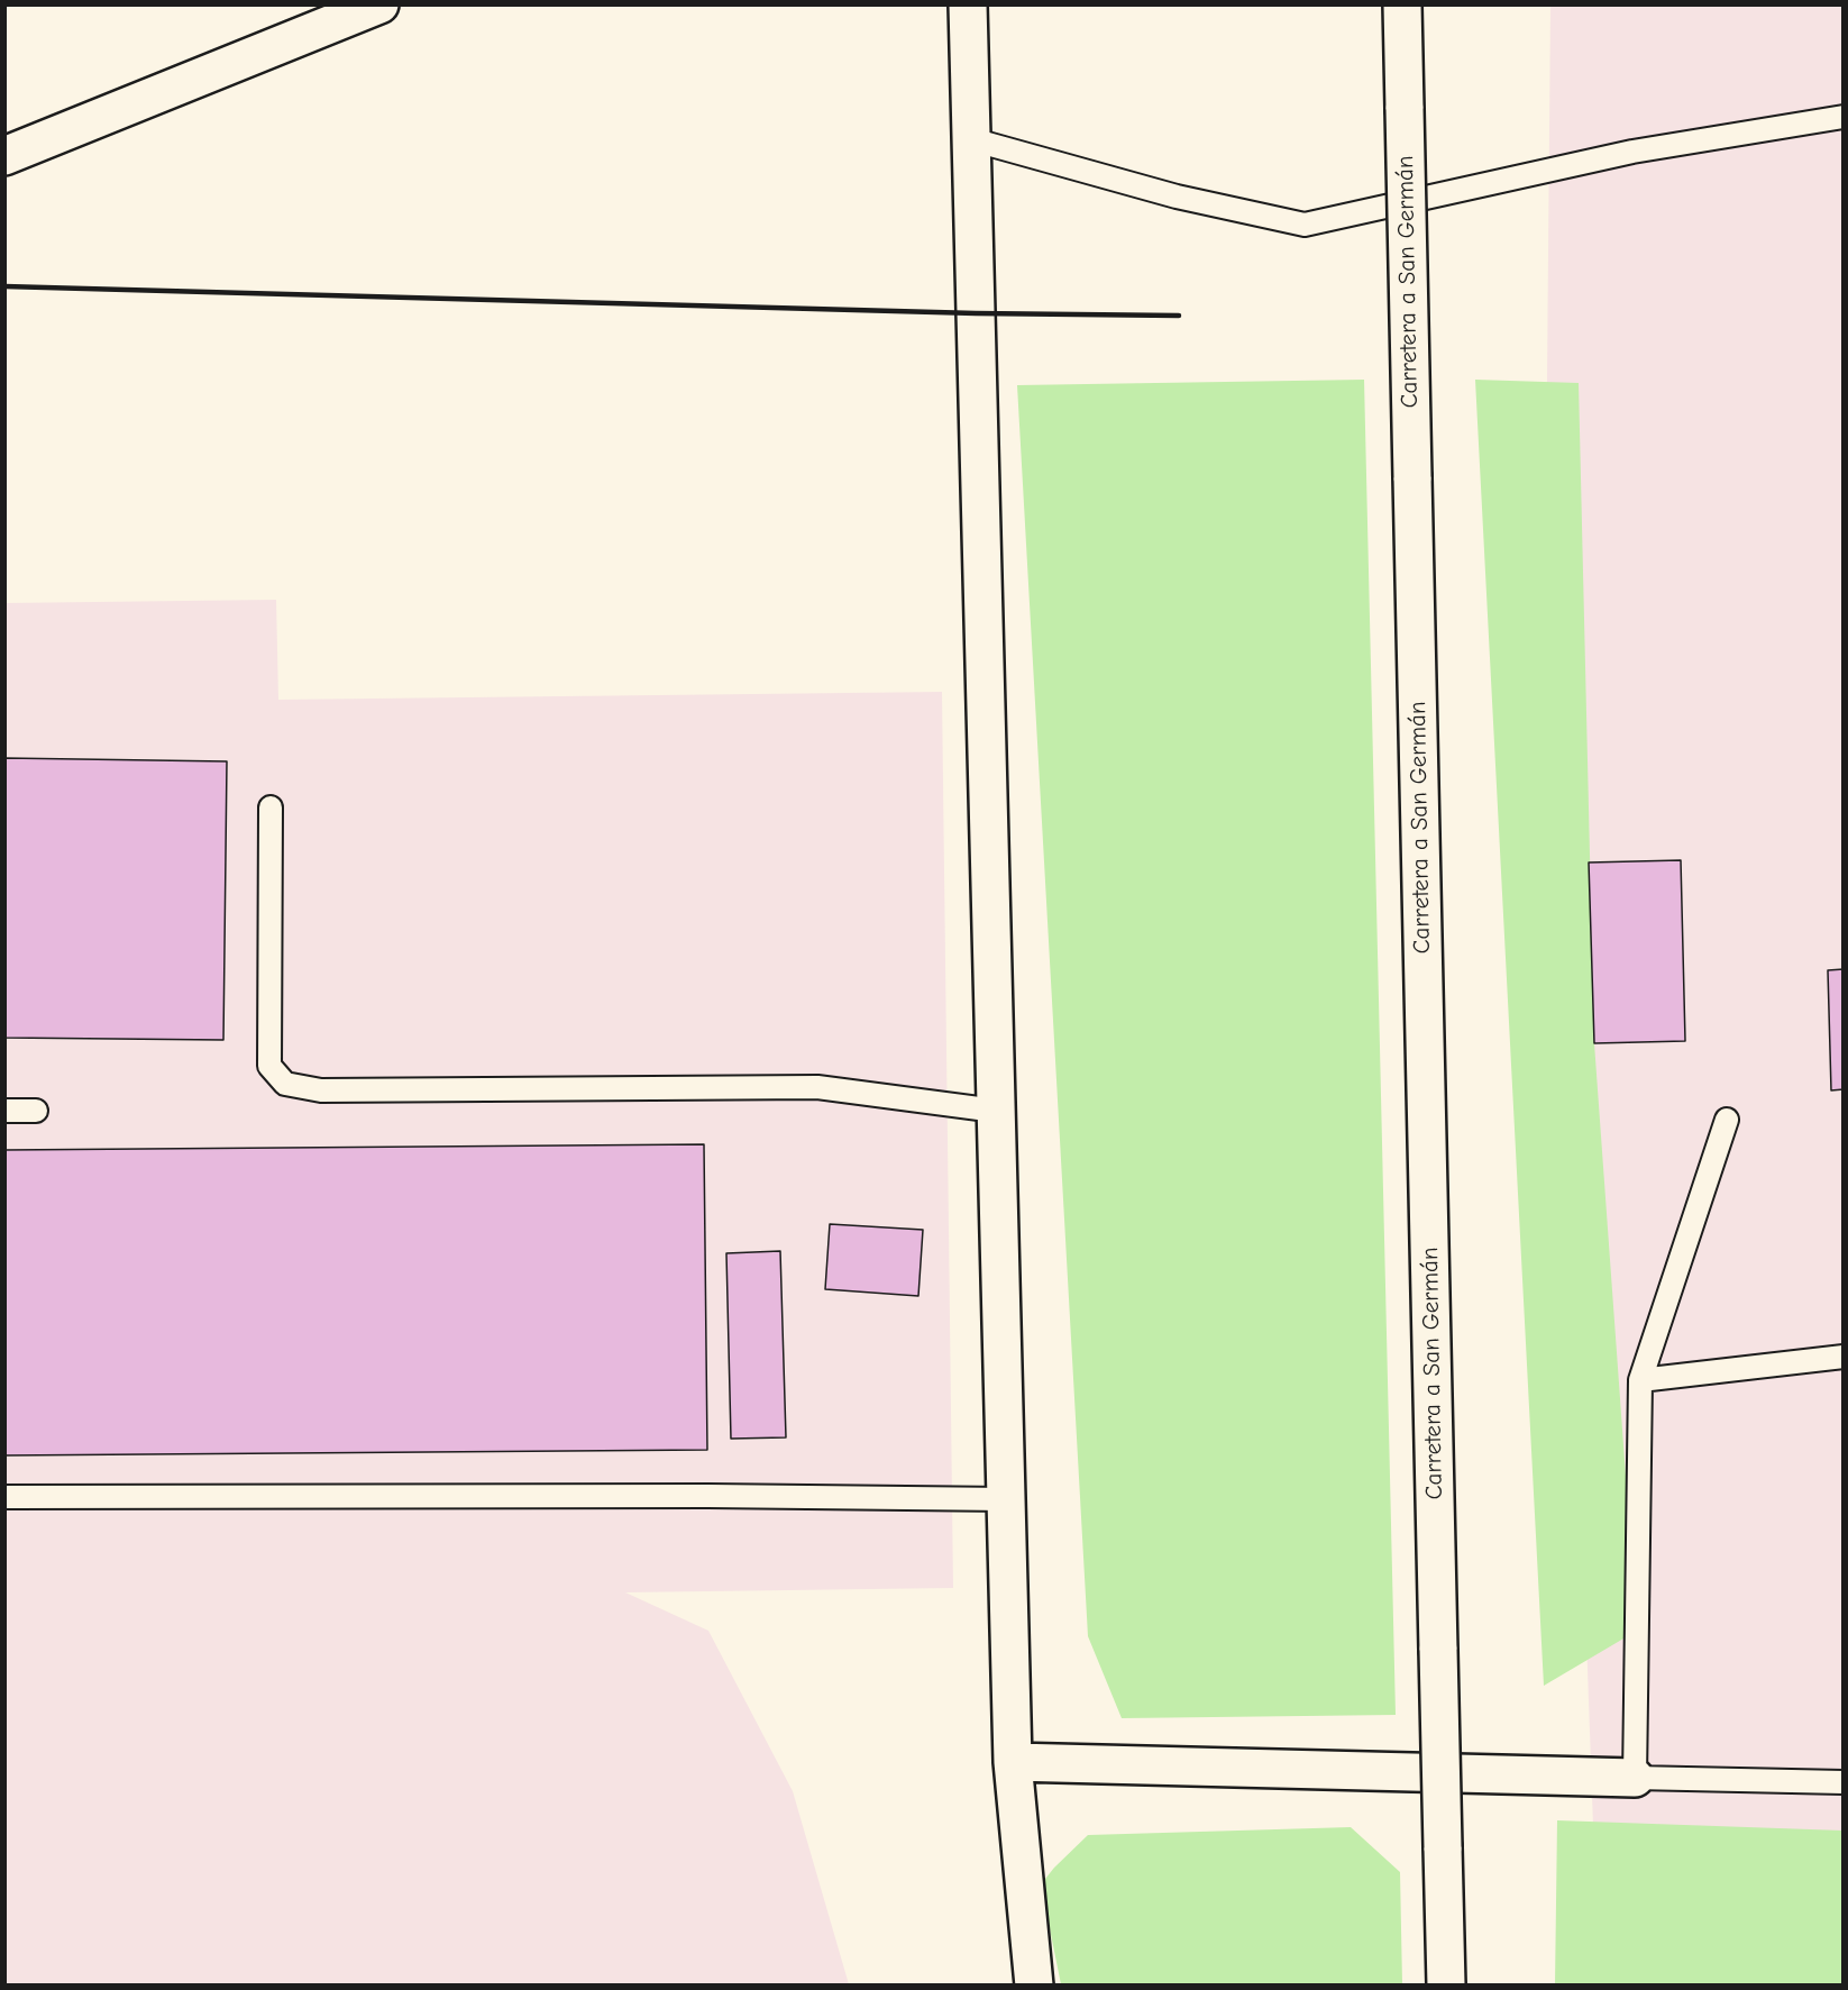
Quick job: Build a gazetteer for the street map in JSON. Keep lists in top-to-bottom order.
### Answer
{
  "streets": {
    "street": ["Carretera a San Germán"]
  }
}
